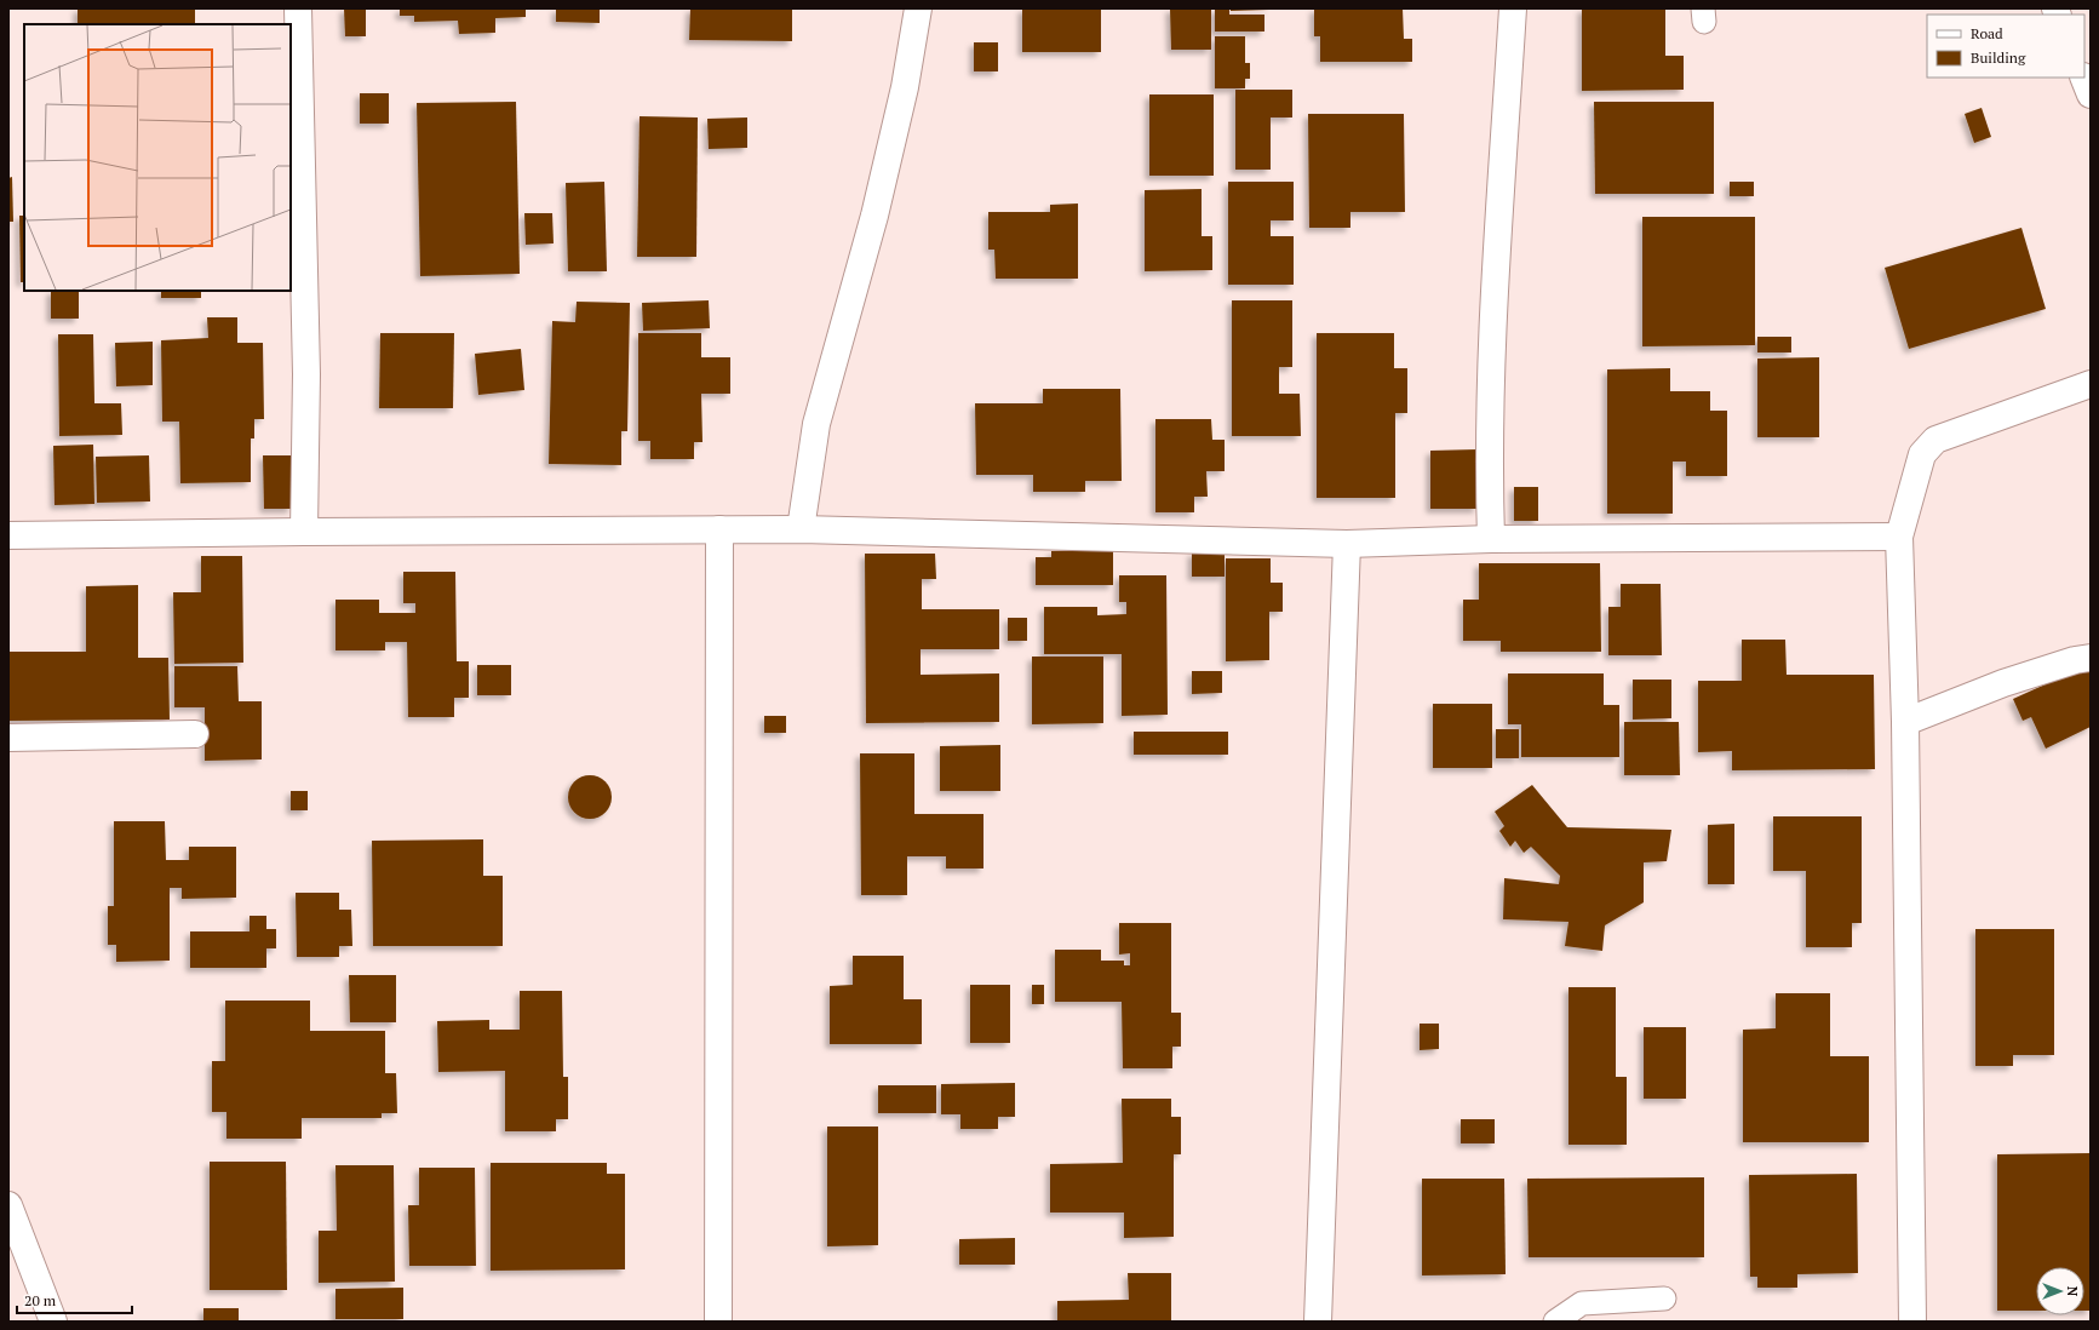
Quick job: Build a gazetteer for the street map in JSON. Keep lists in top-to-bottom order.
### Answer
{
  "legend": ["Road", "Building"],
  "scale_bar": "20 m",
  "north": "right"
}
